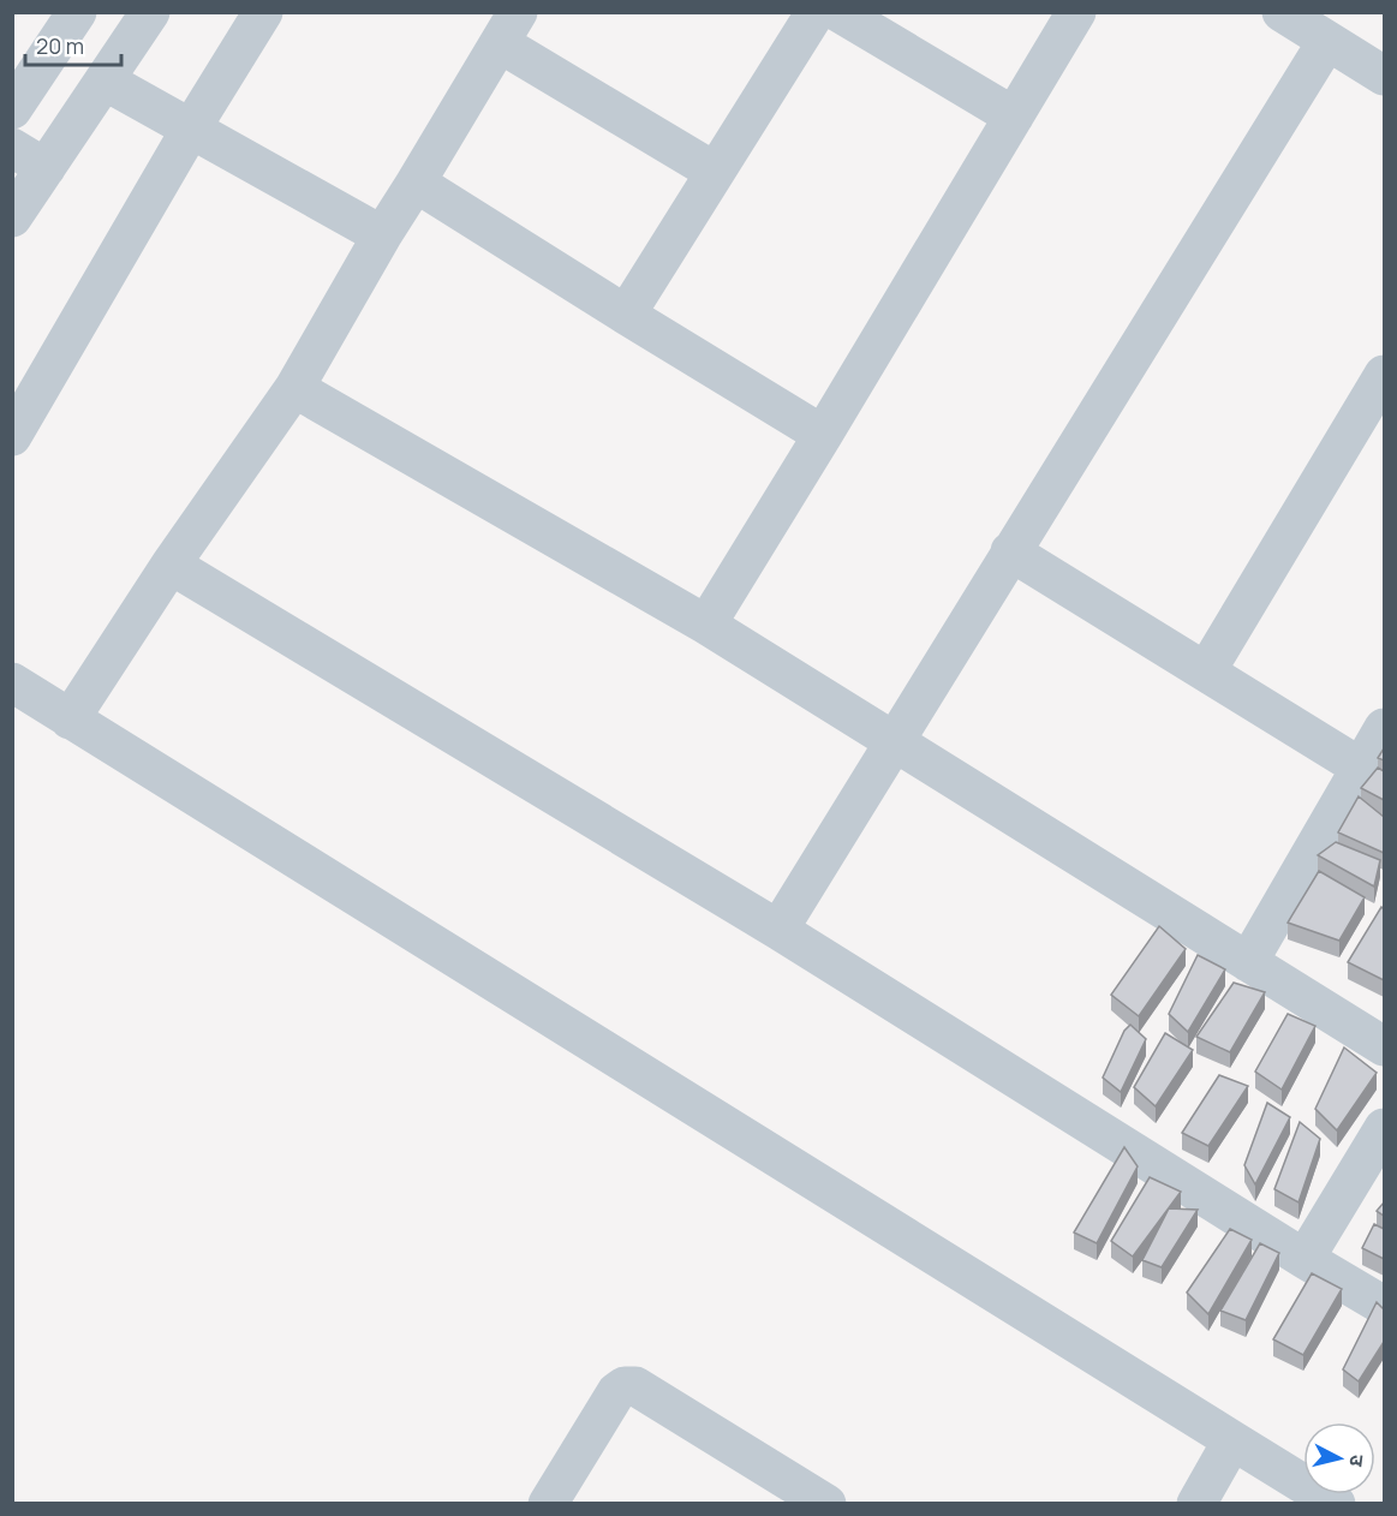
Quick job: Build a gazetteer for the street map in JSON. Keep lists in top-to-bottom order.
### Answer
{
  "scale_bar": "20 m",
  "north": "right"
}
